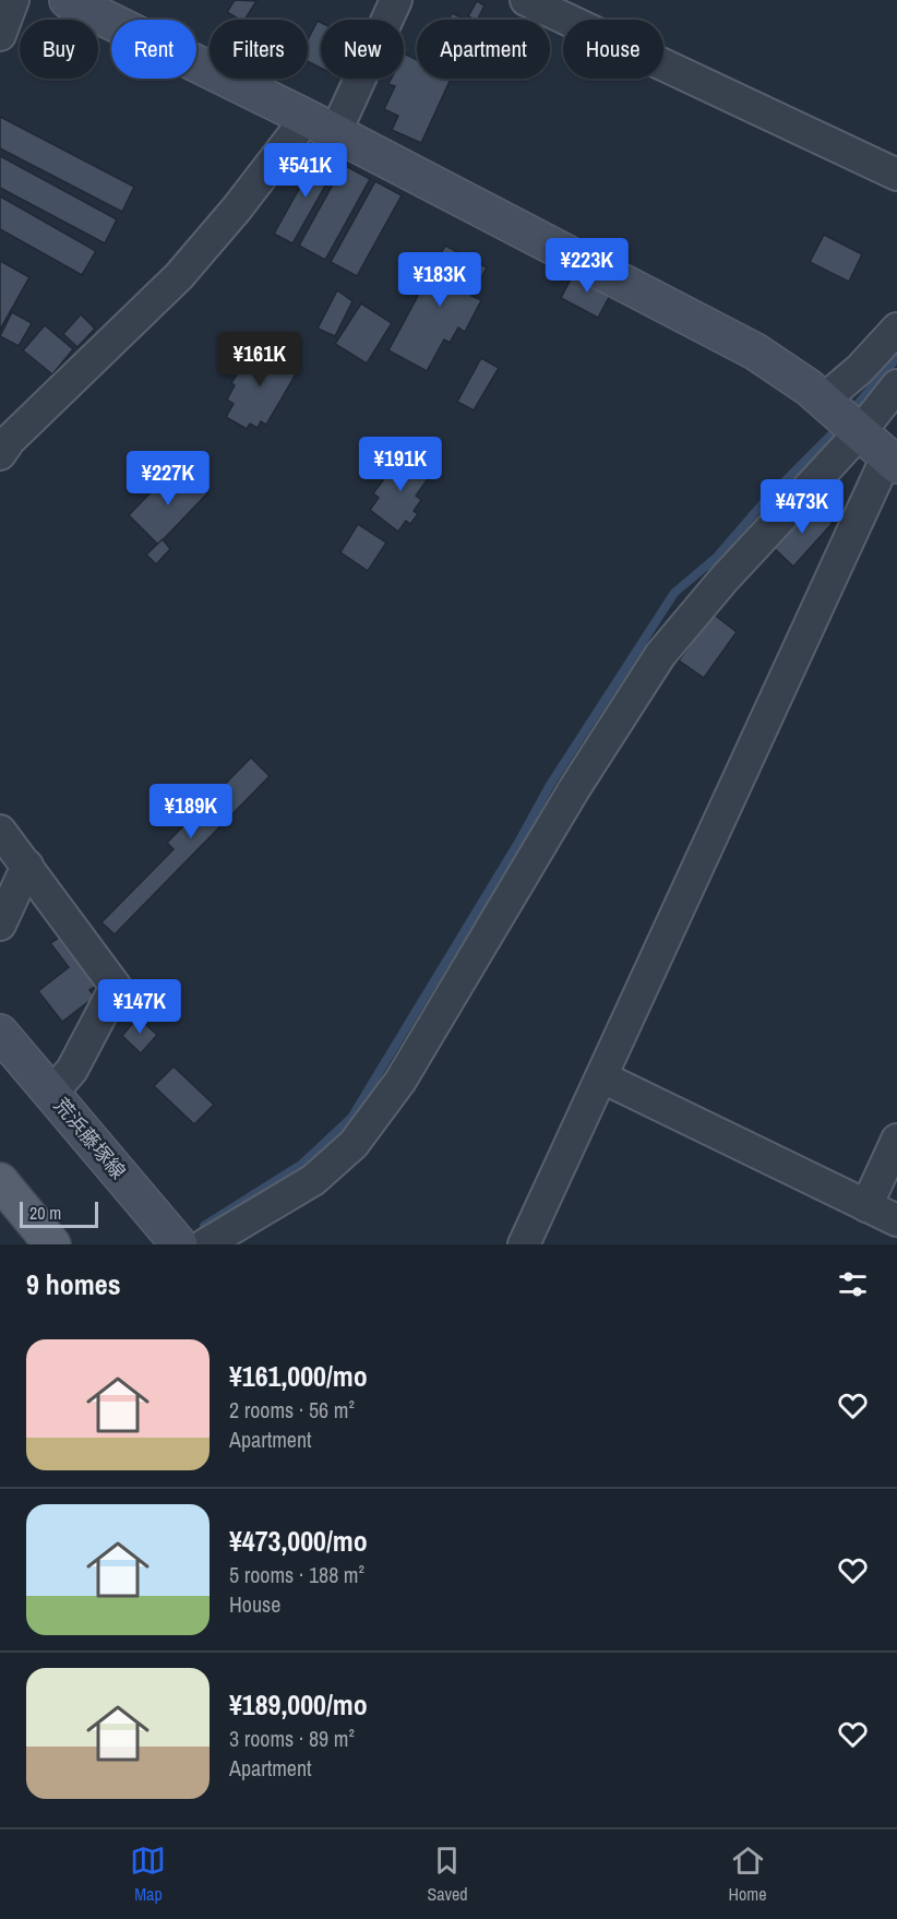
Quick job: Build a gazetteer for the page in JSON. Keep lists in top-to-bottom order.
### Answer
{
  "streets": {
    "street": ["荒浜藤塚線"]
  },
  "scale_bar": "20 m",
  "page": {
    "chip": [
      "Buy",
      "Rent",
      "Filters",
      "New",
      "Apartment",
      "House"
    ],
    "price": [
      "¥541K",
      "¥223K",
      "¥183K",
      "¥161K",
      "¥191K",
      "¥227K",
      "¥473K",
      "¥189K",
      "¥147K"
    ],
    "scale": "20 m",
    "heading": "9 homes",
    "list": [
      {
        "name": "¥161,000/mo",
        "note": "2 rooms · 56 m² · Apartment"
      },
      {
        "name": "¥473,000/mo",
        "note": "5 rooms · 188 m² · House"
      },
      {
        "name": "¥189,000/mo",
        "note": "3 rooms · 89 m² · Apartment"
      }
    ],
    "tabs": ["Map", "Saved", "Home"]
  }
}
